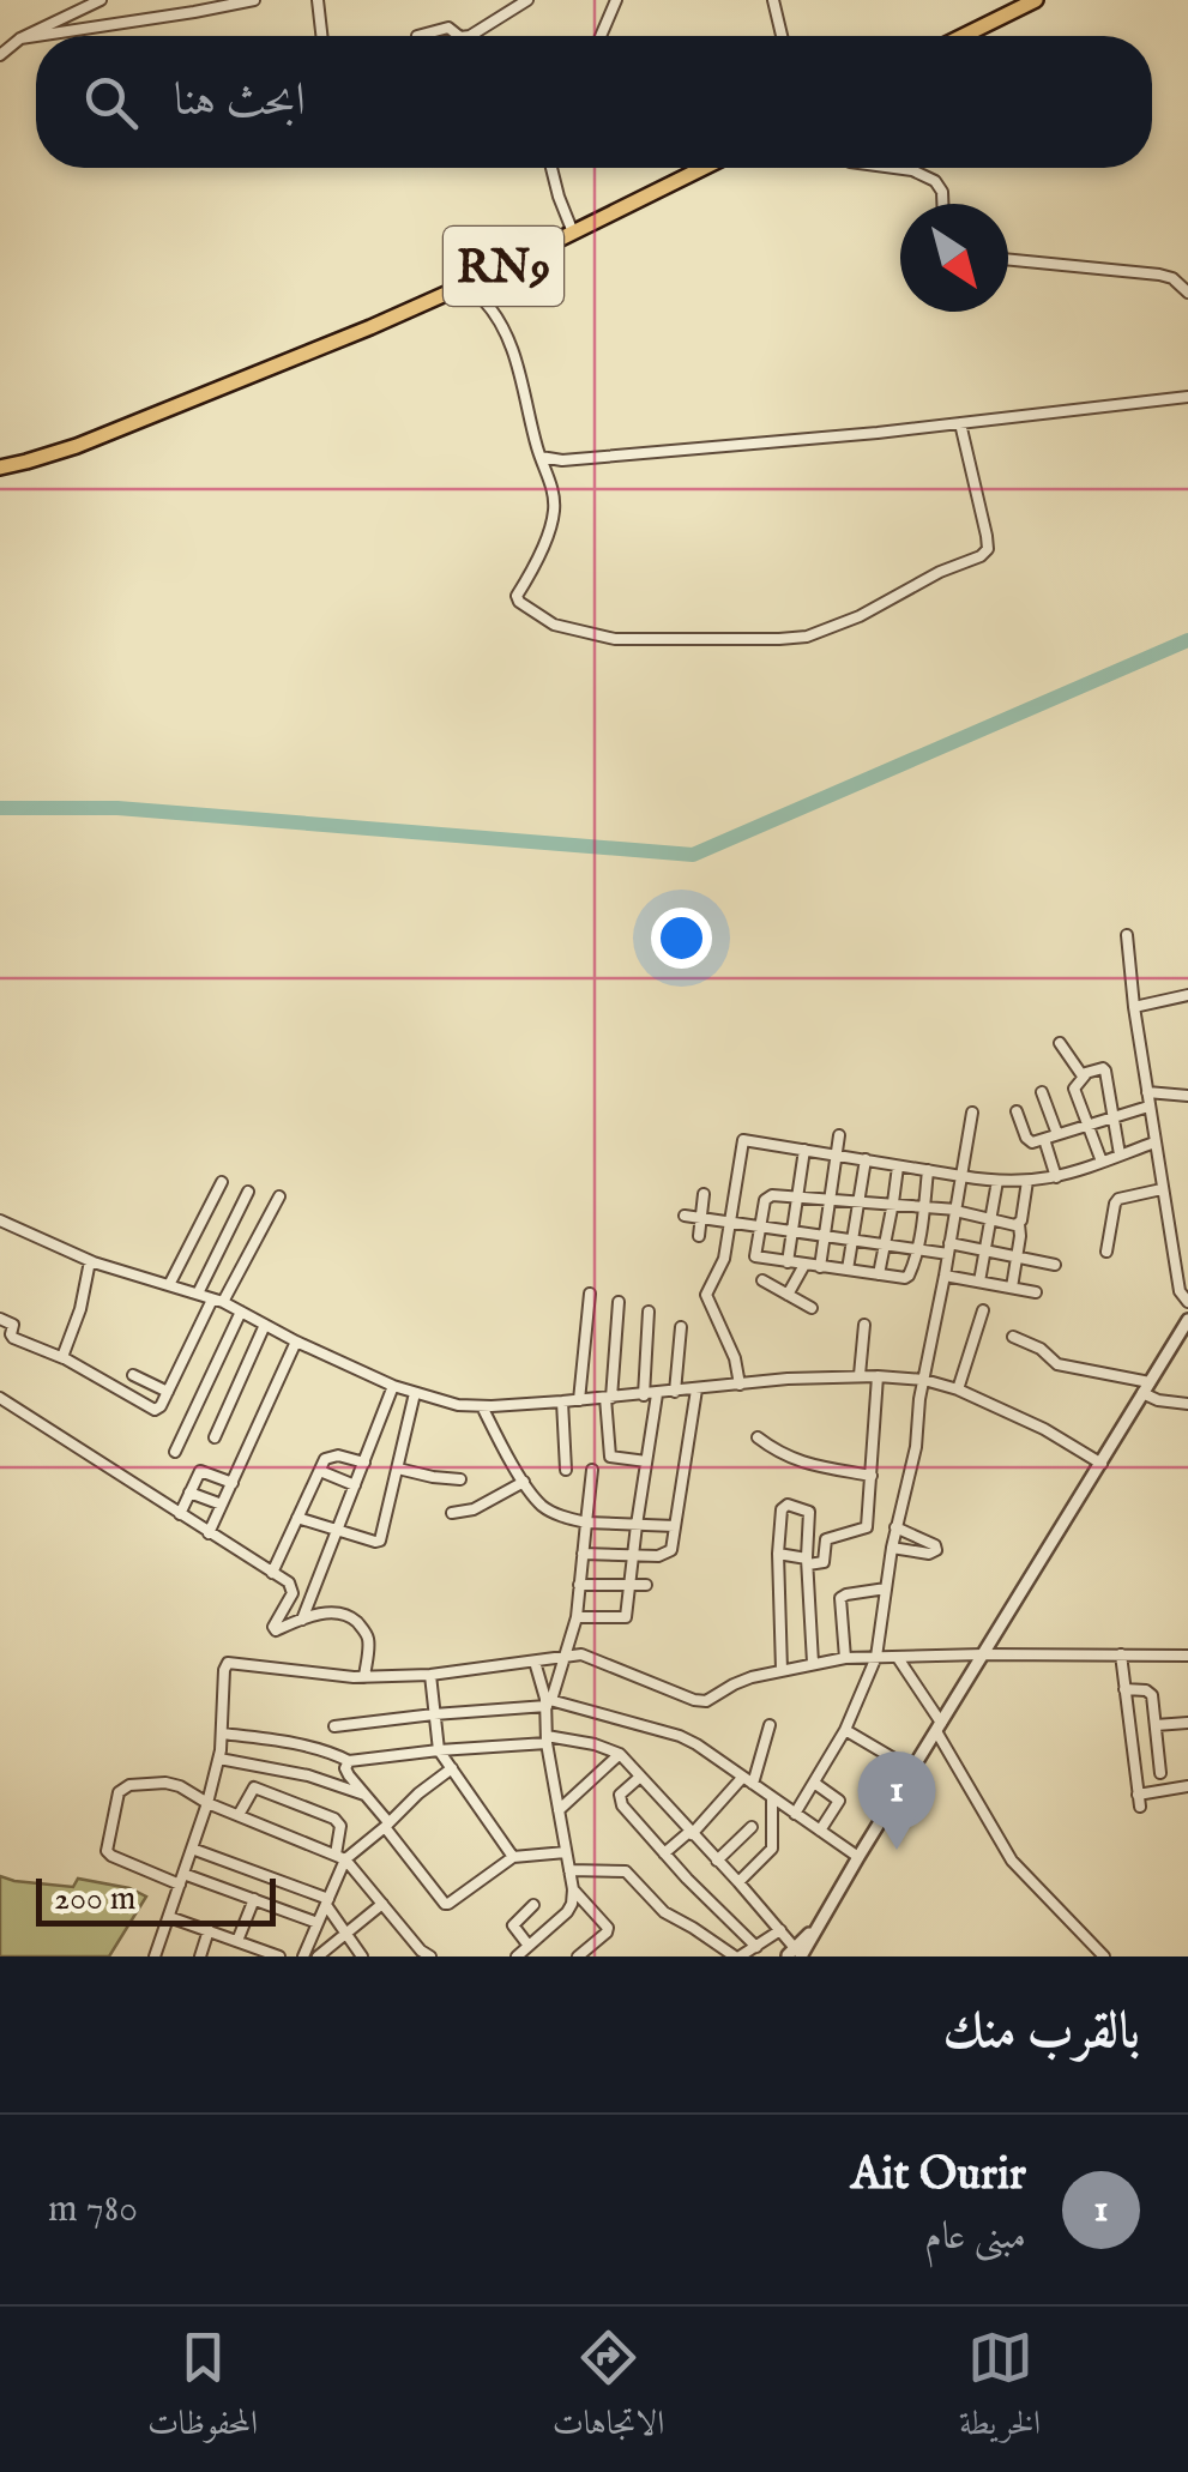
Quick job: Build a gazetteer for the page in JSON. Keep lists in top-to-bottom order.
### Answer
{
  "streets": {
    "main road": ["RN9"]
  },
  "scale_bar": "200 m",
  "north": "bottom right",
  "page": {
    "search": "ابحث هنا",
    "pins": "1",
    "scale": "200 m",
    "heading": "بالقرب منك",
    "list": [
      {
        "mark": "1",
        "name": "Ait Ourir",
        "note": "مبنى عام",
        "value": "780 m"
      }
    ],
    "nav": ["الخريطة", "الاتجاهات", "المحفوظات"]
  }
}
